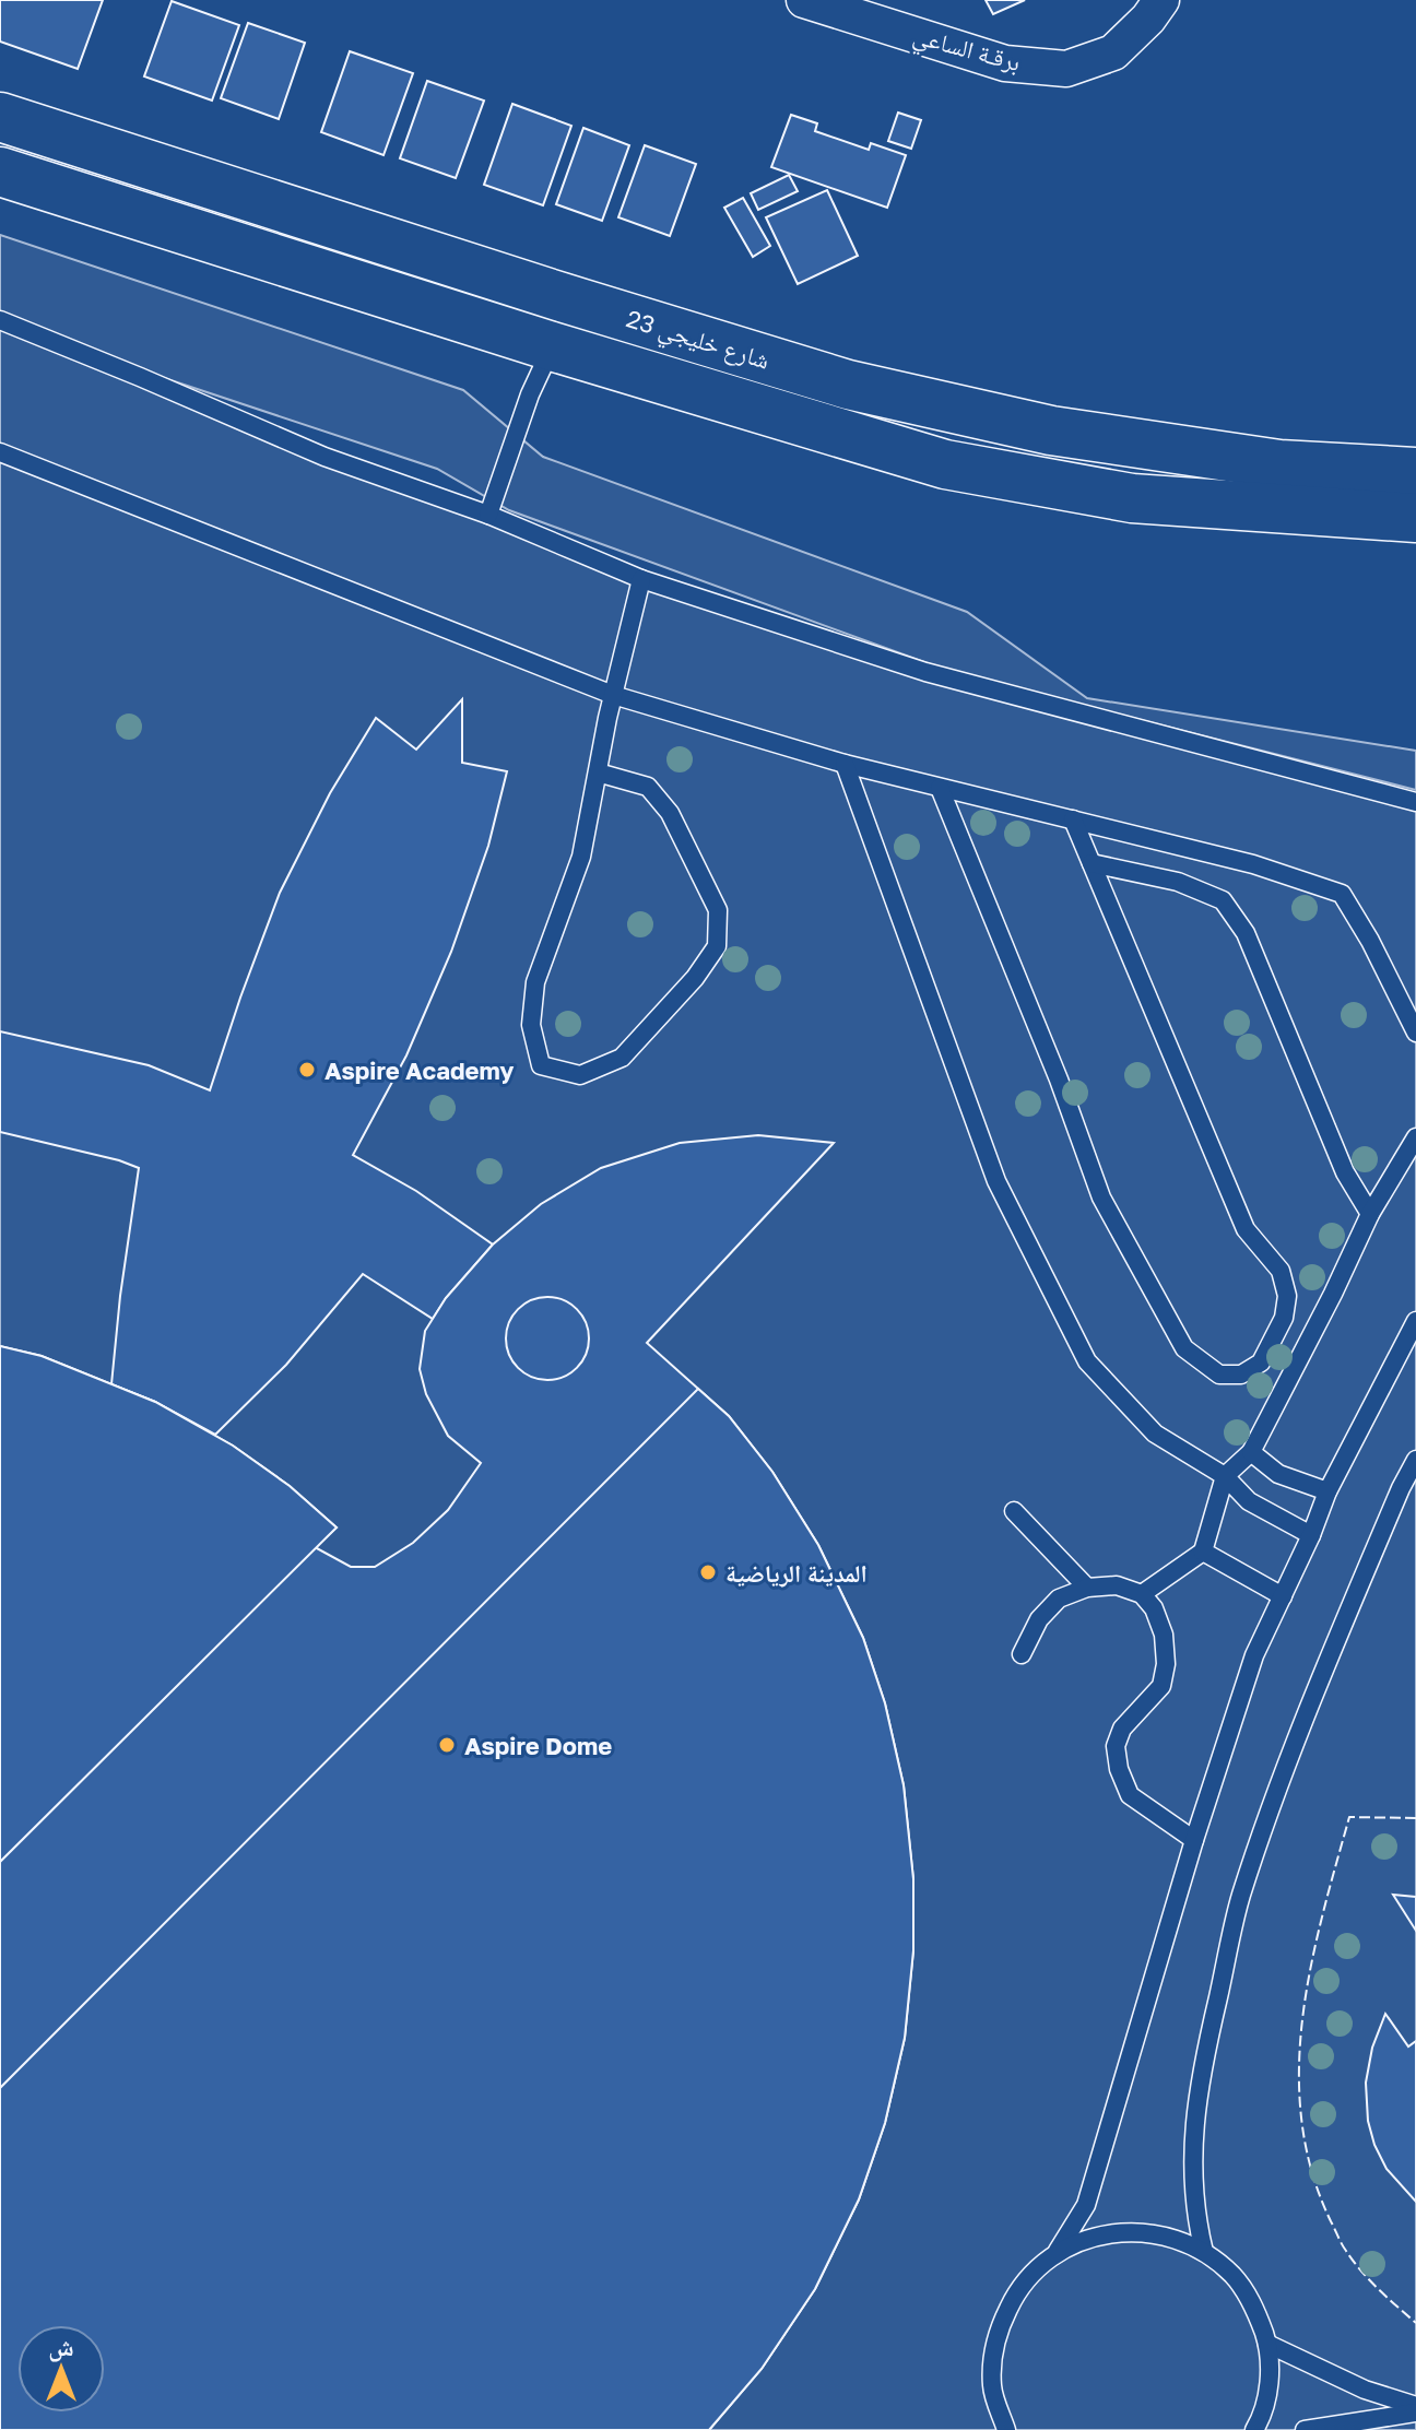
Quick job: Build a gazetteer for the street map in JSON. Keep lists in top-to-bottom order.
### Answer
{
  "streets": {
    "main road": ["شارع خليجي 23"],
    "street": ["برقـة الساعي"]
  },
  "places": ["Aspire Academy", "المدينة الرياضية", "Aspire Dome"],
  "north": "top"
}
